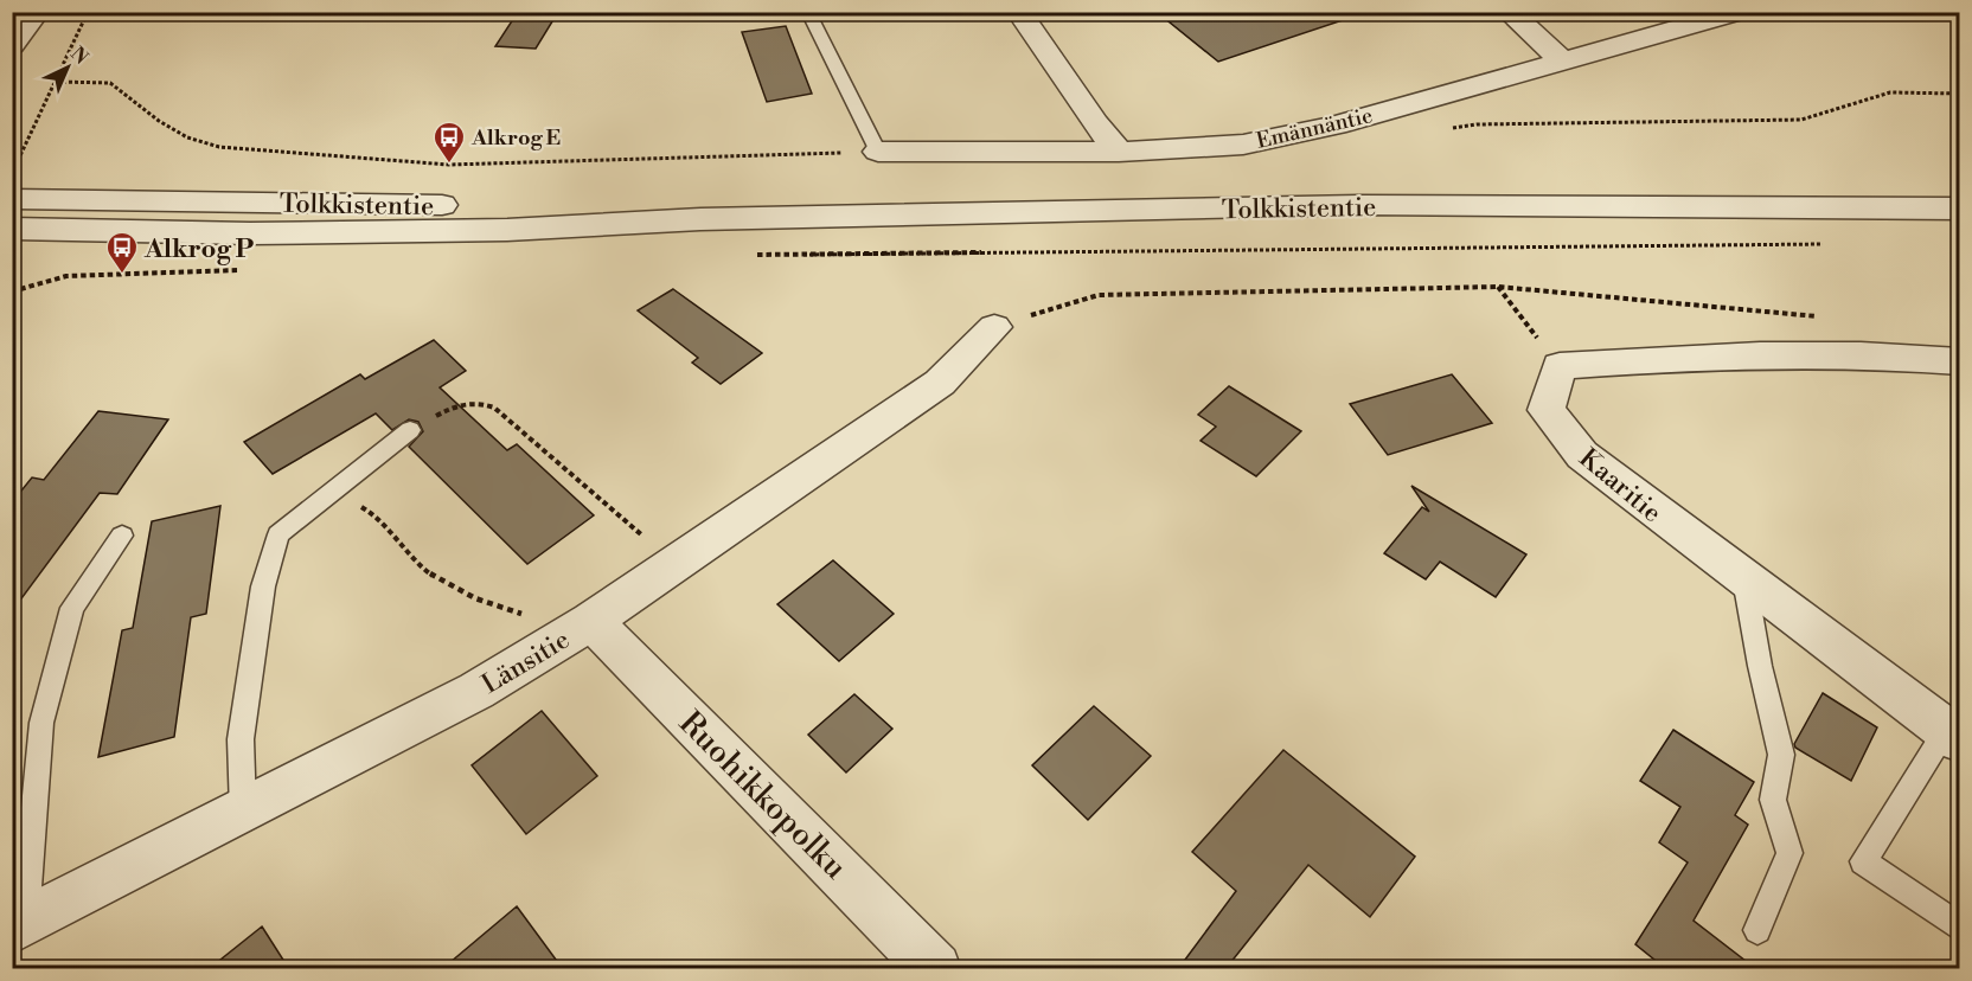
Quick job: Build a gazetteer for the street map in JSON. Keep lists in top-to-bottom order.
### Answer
{
  "streets": {
    "street": [
      "Emännäntie",
      "Tolkkistentie",
      "Kaaritie",
      "Länsitie",
      "Ruohikkopolku"
    ]
  },
  "crossings": [
    ["Länsitie", "Ruohikkopolku"]
  ],
  "places": {
    "bus stop": ["Alkrog E", "Alkrog P"]
  },
  "north": "top right"
}
